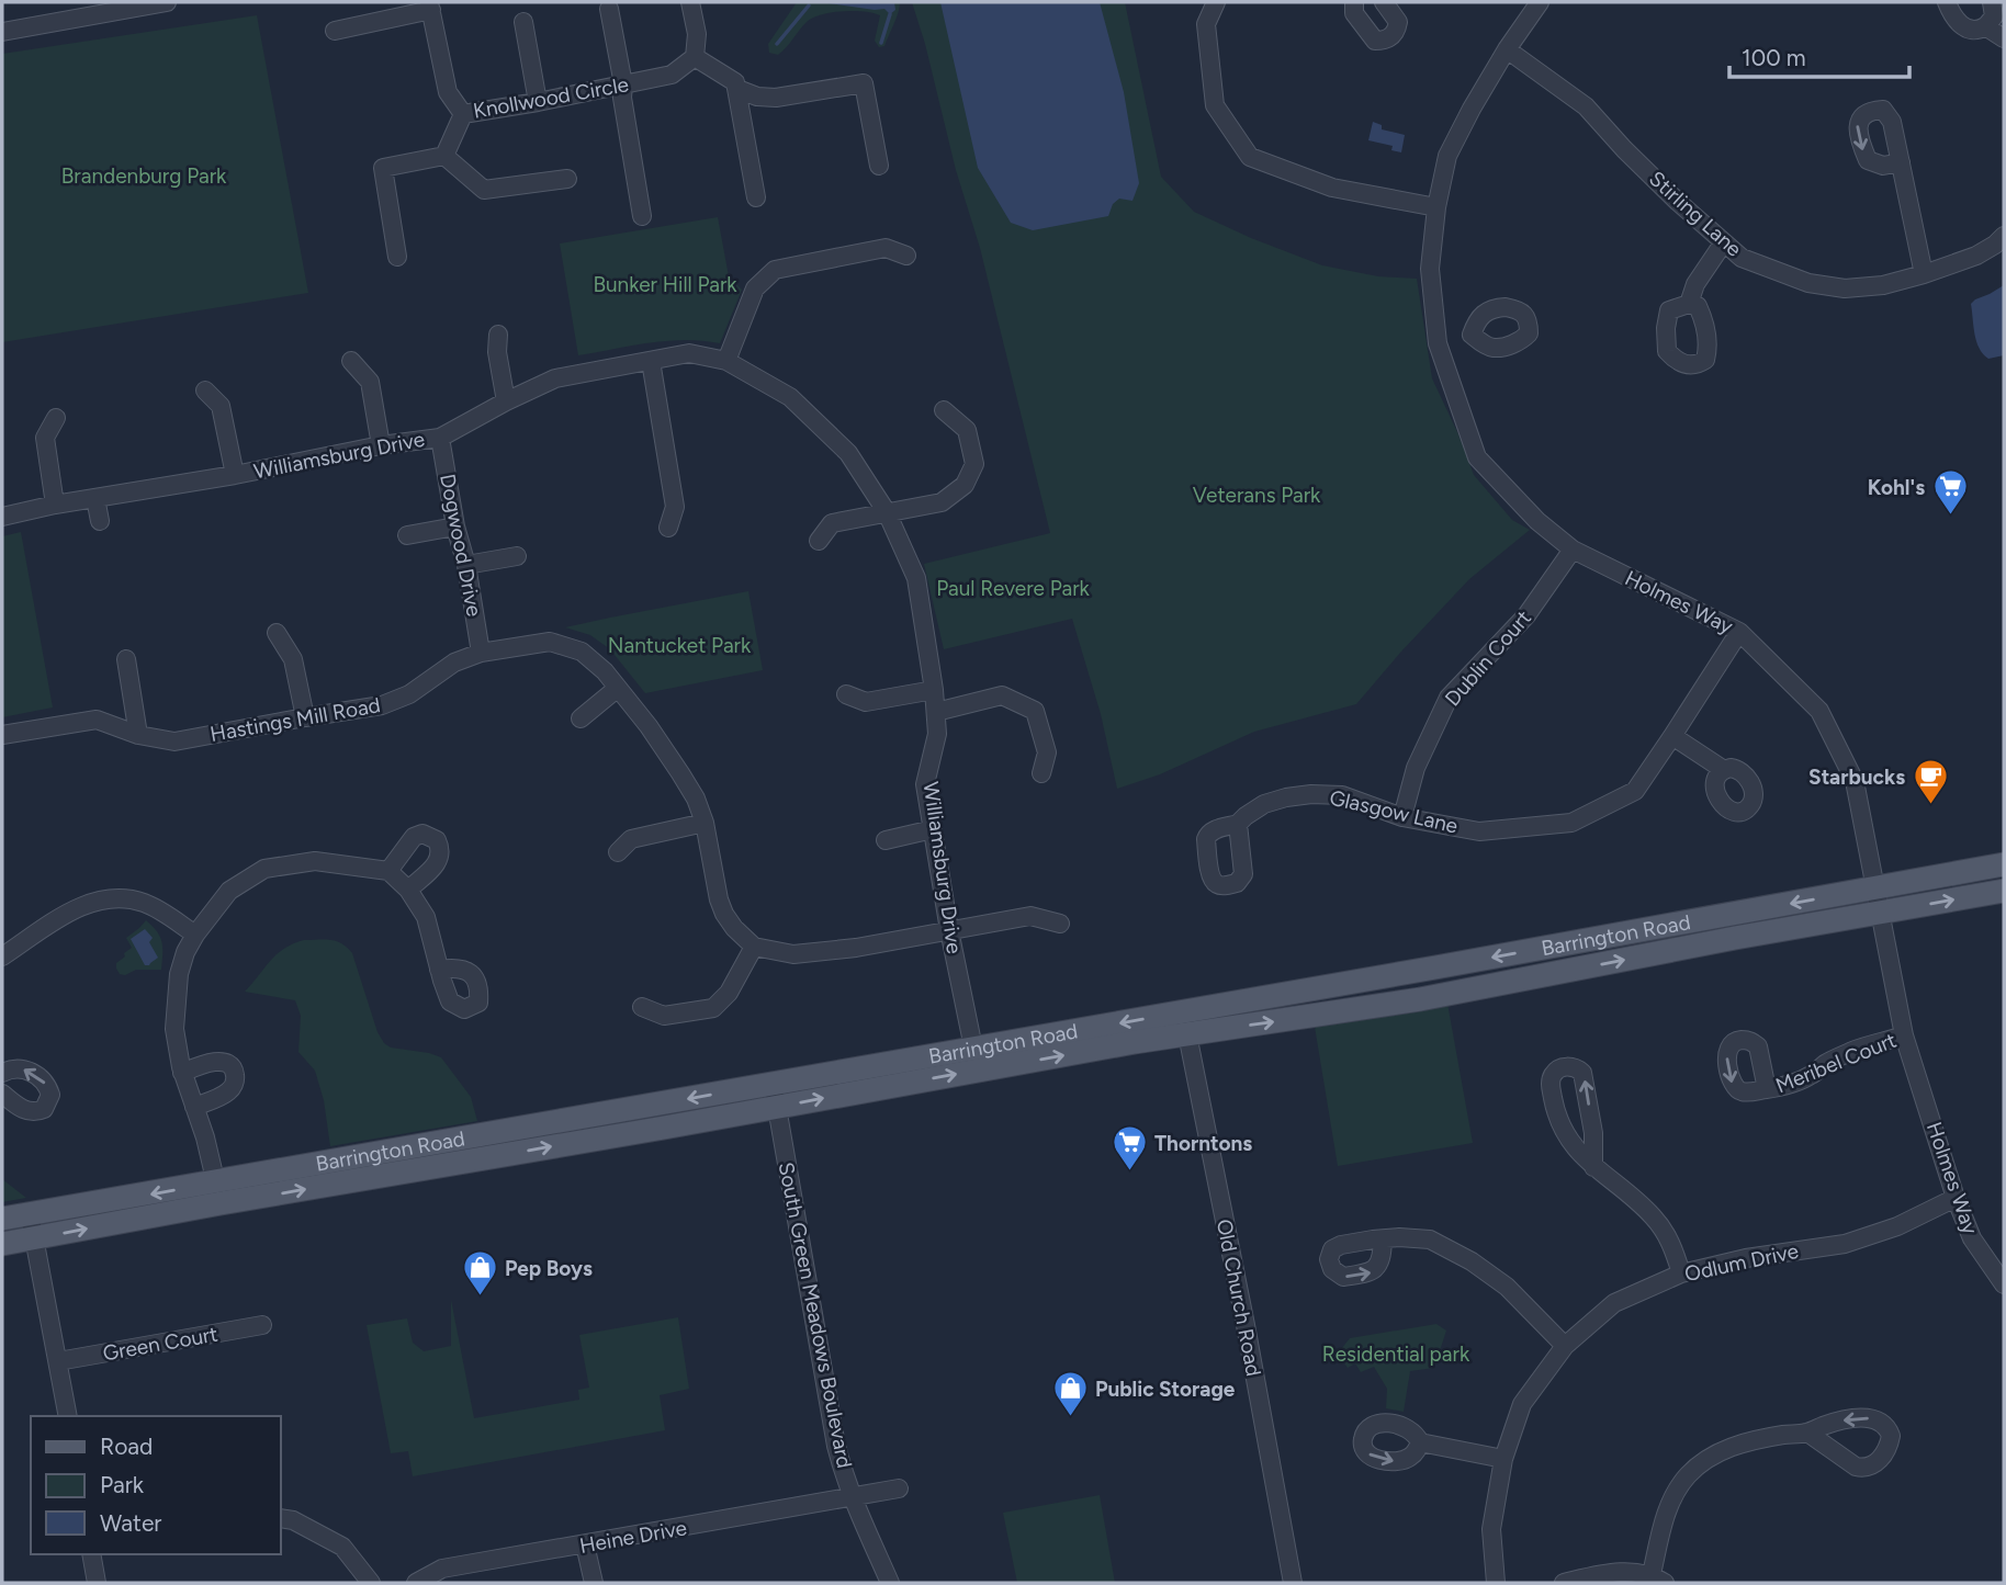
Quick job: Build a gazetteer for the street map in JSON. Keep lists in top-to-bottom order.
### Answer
{
  "streets": {
    "main road": ["Barrington Road"],
    "street": [
      "Knollwood Circle",
      "Stirling Lane",
      "Williamsburg Drive",
      "Dogwood Drive",
      "Holmes Way",
      "Dublin Court",
      "Hastings Mill Road",
      "Glasgow Lane",
      "Meribel Court",
      "Odlum Drive",
      "Old Church Road",
      "South Green Meadows Boulevard",
      "Green Court",
      "Heine Drive"
    ]
  },
  "crossings": [
    ["Stirling Lane", "Holmes Way"],
    ["Williamsburg Drive", "Dogwood Drive"],
    ["Williamsburg Drive", "Barrington Road"],
    ["Dogwood Drive", "Hastings Mill Road"],
    ["Holmes Way", "Dublin Court"],
    ["Holmes Way", "Glasgow Lane"],
    ["Holmes Way", "Barrington Road"],
    ["Holmes Way", "Meribel Court"],
    ["Holmes Way", "Odlum Drive"],
    ["Dublin Court", "Glasgow Lane"],
    ["Barrington Road", "Old Church Road"],
    ["Barrington Road", "South Green Meadows Boulevard"],
    ["South Green Meadows Boulevard", "Heine Drive"]
  ],
  "parks": [
    "Brandenburg Park",
    "Bunker Hill Park",
    "Veterans Park",
    "Paul Revere Park",
    "Nantucket Park",
    "Residential park"
  ],
  "places": {
    "supermarket": ["Kohl's", "Thorntons"],
    "cafe": ["Starbucks"],
    "shop": ["Pep Boys", "Public Storage"]
  },
  "legend": ["Road", "Park", "Water"],
  "scale_bar": "100 m"
}
